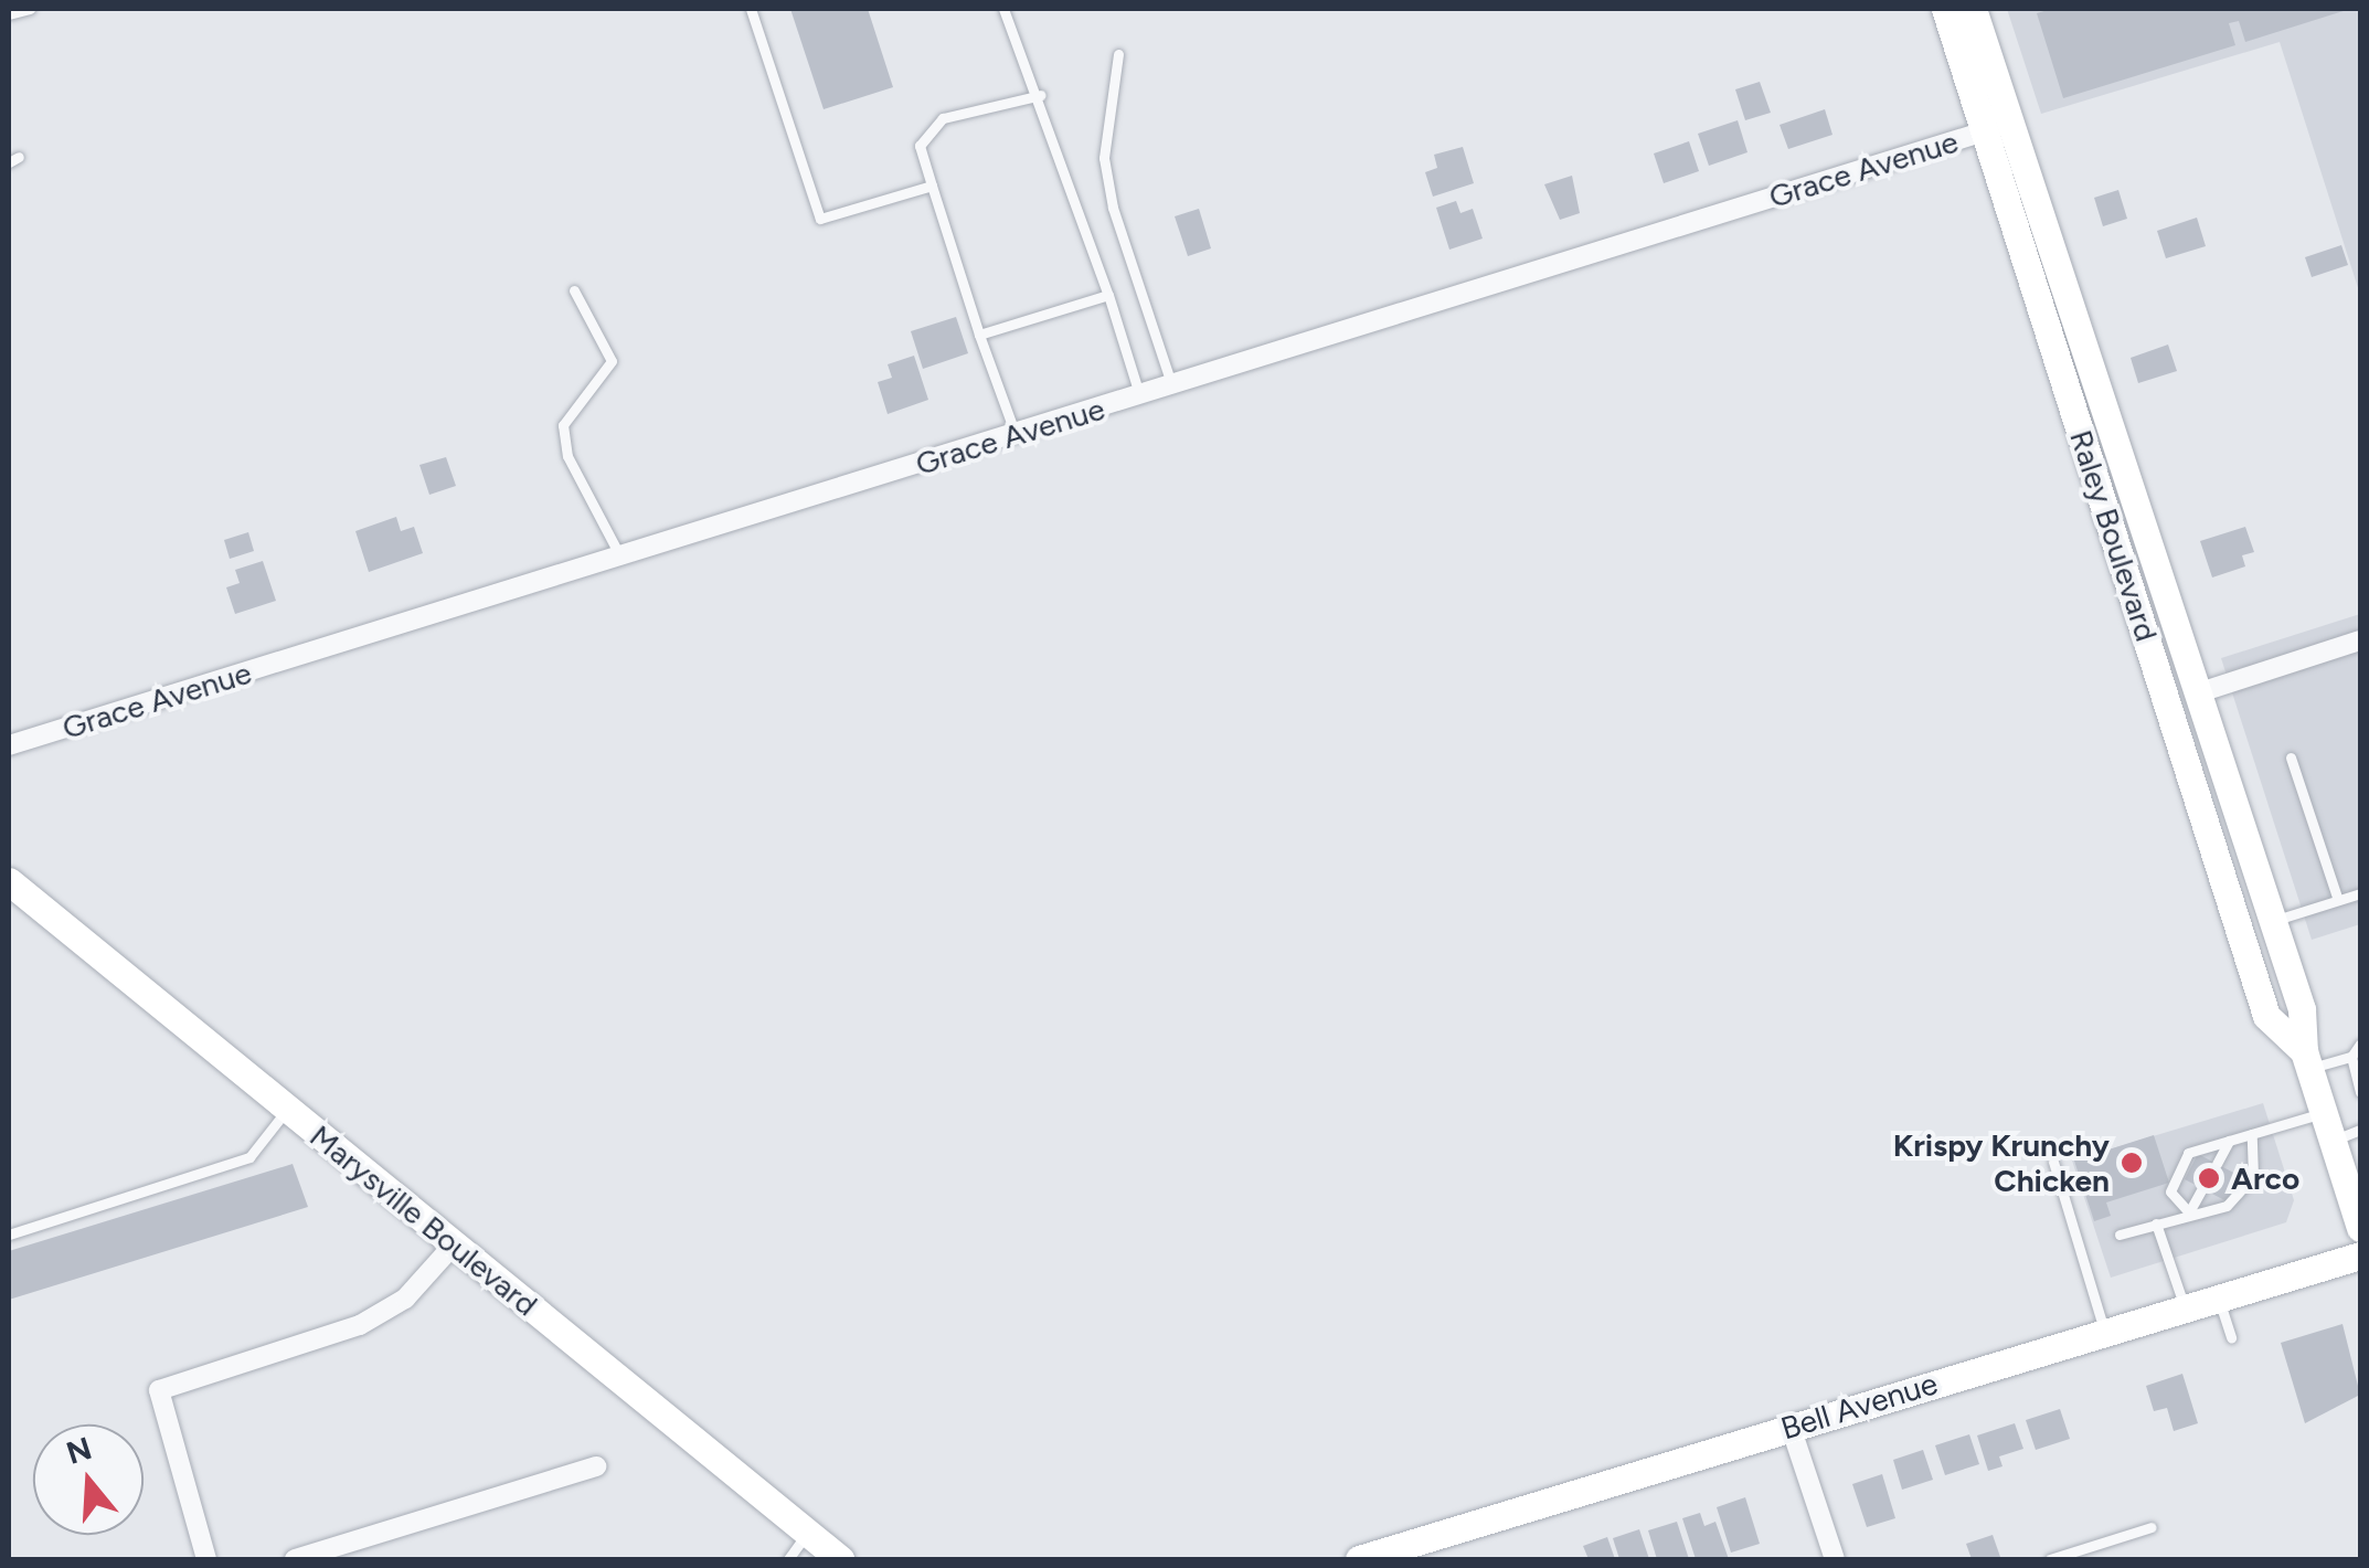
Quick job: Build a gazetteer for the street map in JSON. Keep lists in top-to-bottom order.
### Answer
{
  "streets": {
    "street": [
      "Grace Avenue",
      "Raley Boulevard",
      "Marysville Boulevard",
      "Bell Avenue"
    ]
  },
  "crossings": [
    ["Grace Avenue", "Raley Boulevard"]
  ],
  "places": ["Krispy Krunchy Chicken", "Arco"],
  "north": "top"
}
